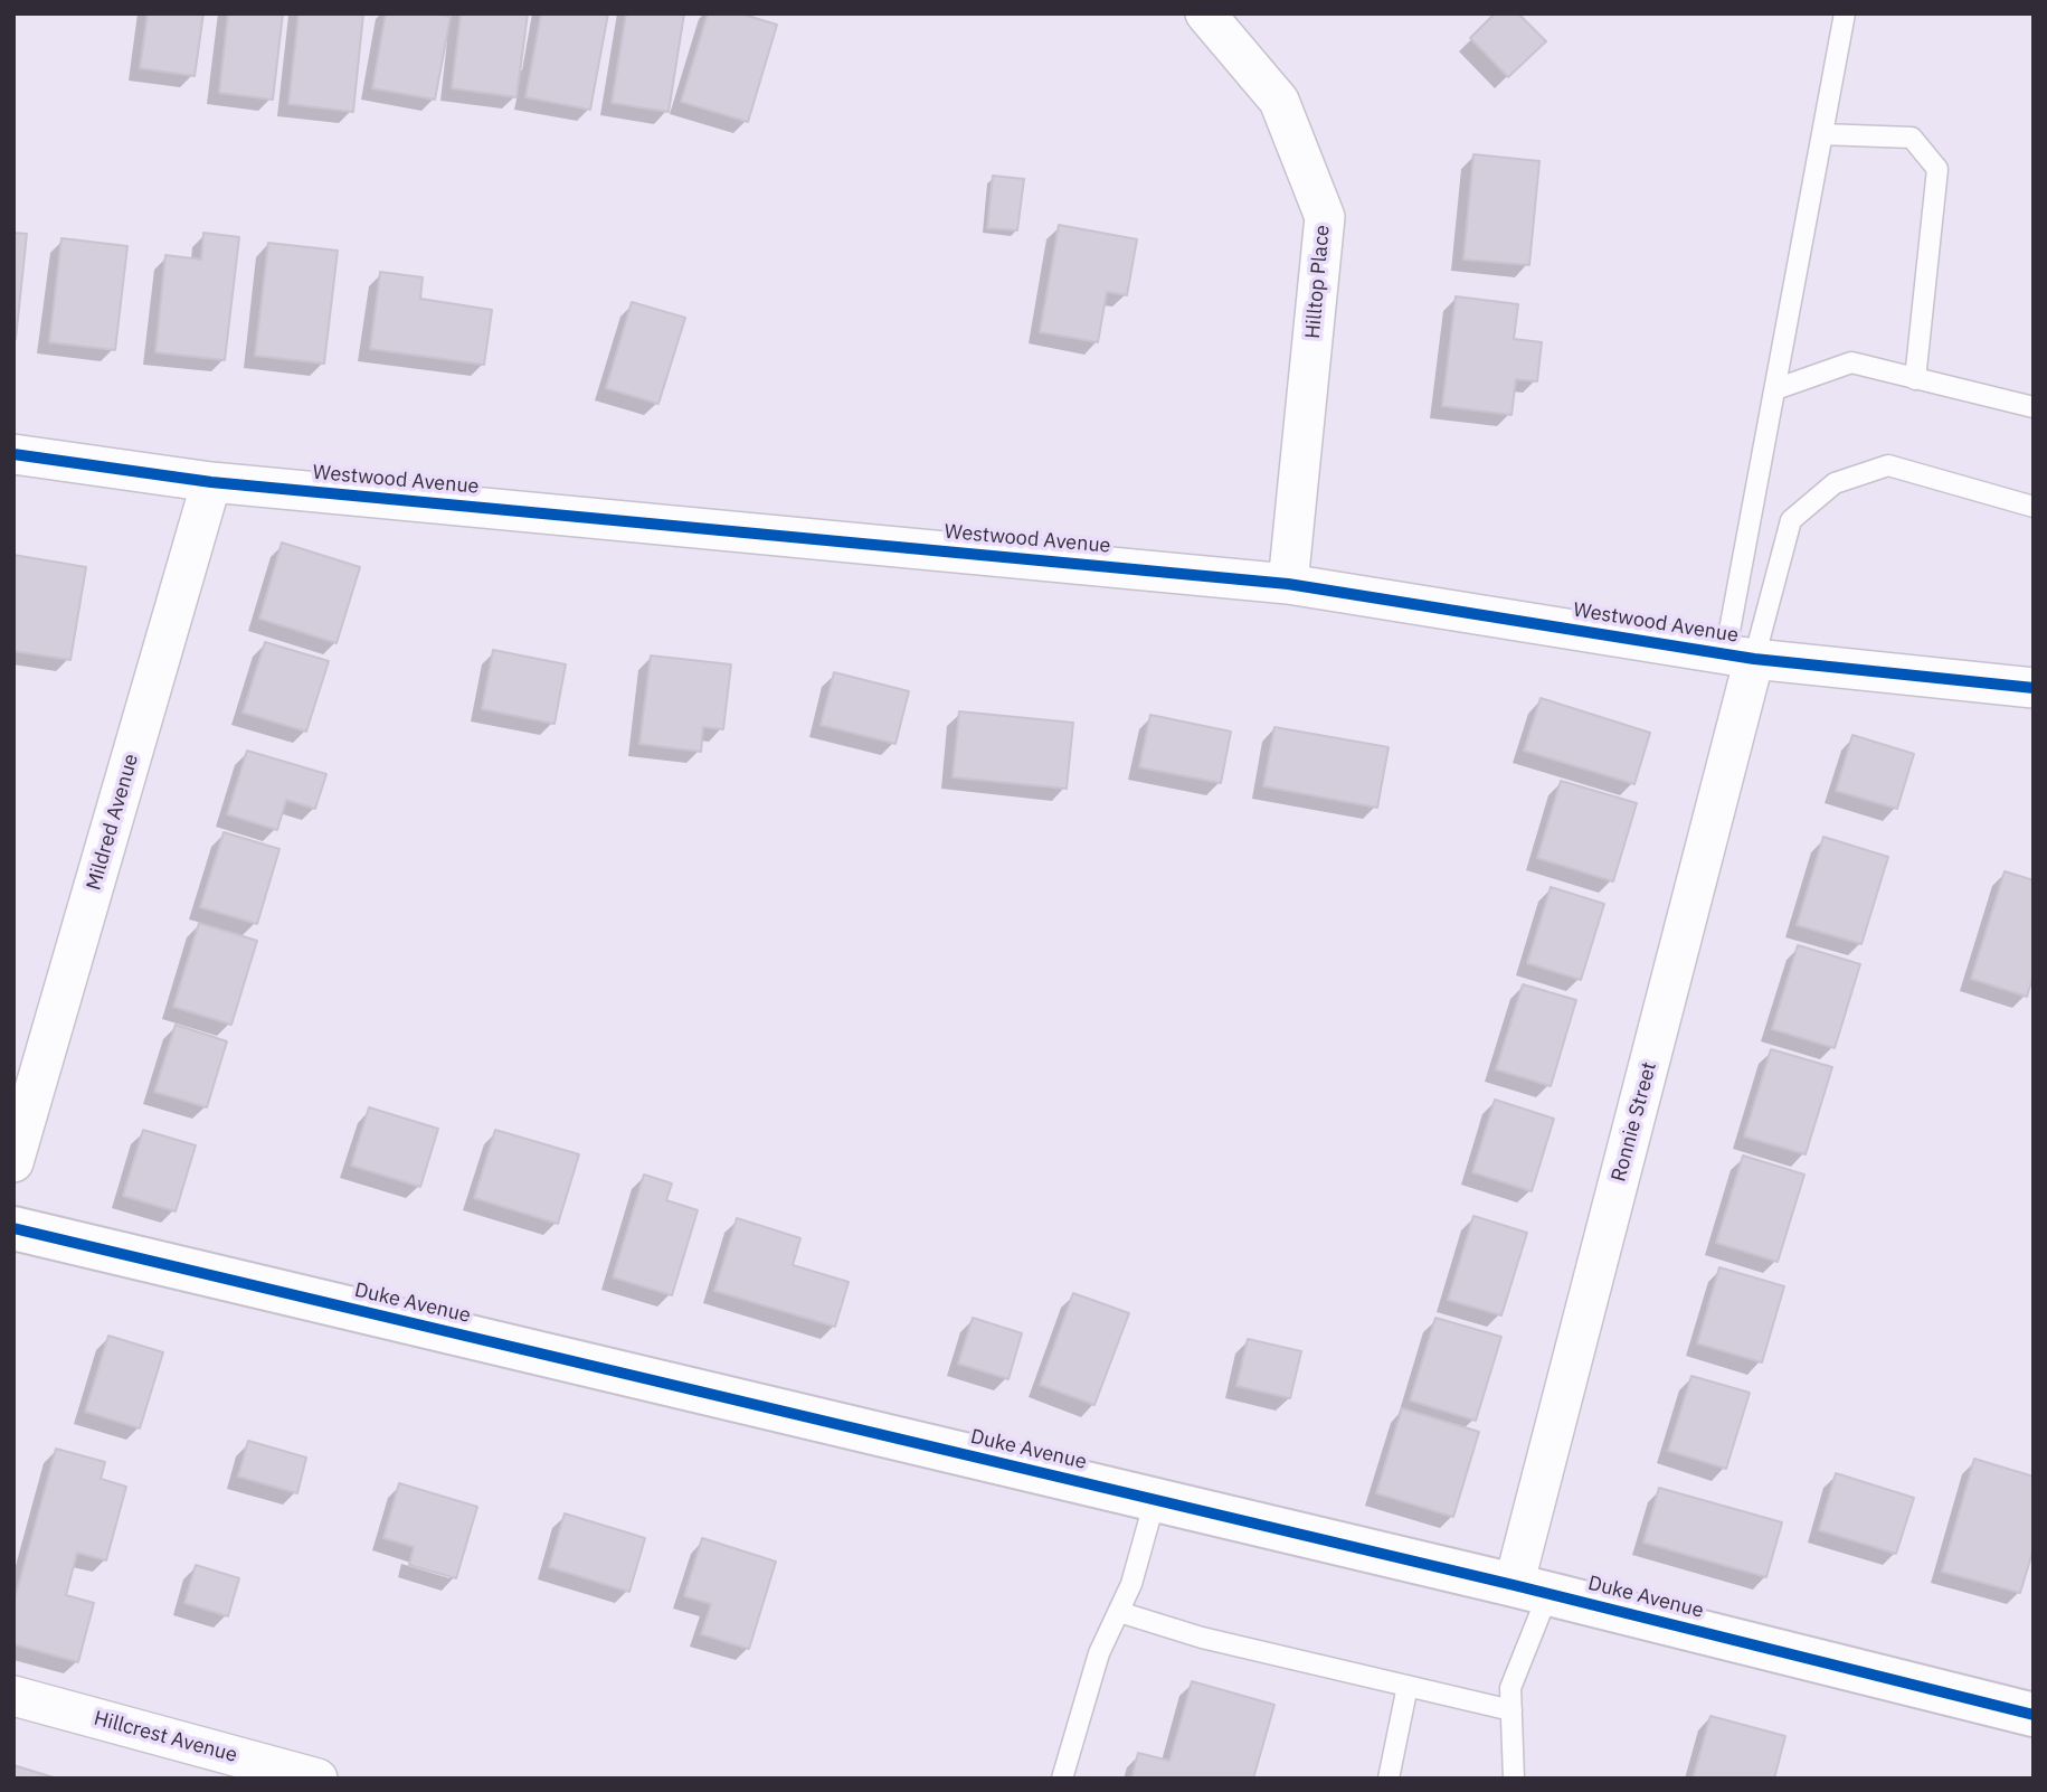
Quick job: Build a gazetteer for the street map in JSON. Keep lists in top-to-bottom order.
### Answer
{
  "streets": {
    "street": [
      "Hilltop Place",
      "Westwood Avenue",
      "Mildred Avenue",
      "Ronnie Street",
      "Duke Avenue",
      "Hillcrest Avenue"
    ]
  },
  "crossings": [
    ["Hilltop Place", "Westwood Avenue"],
    ["Westwood Avenue", "Mildred Avenue"],
    ["Westwood Avenue", "Ronnie Street"],
    ["Ronnie Street", "Duke Avenue"]
  ]
}
